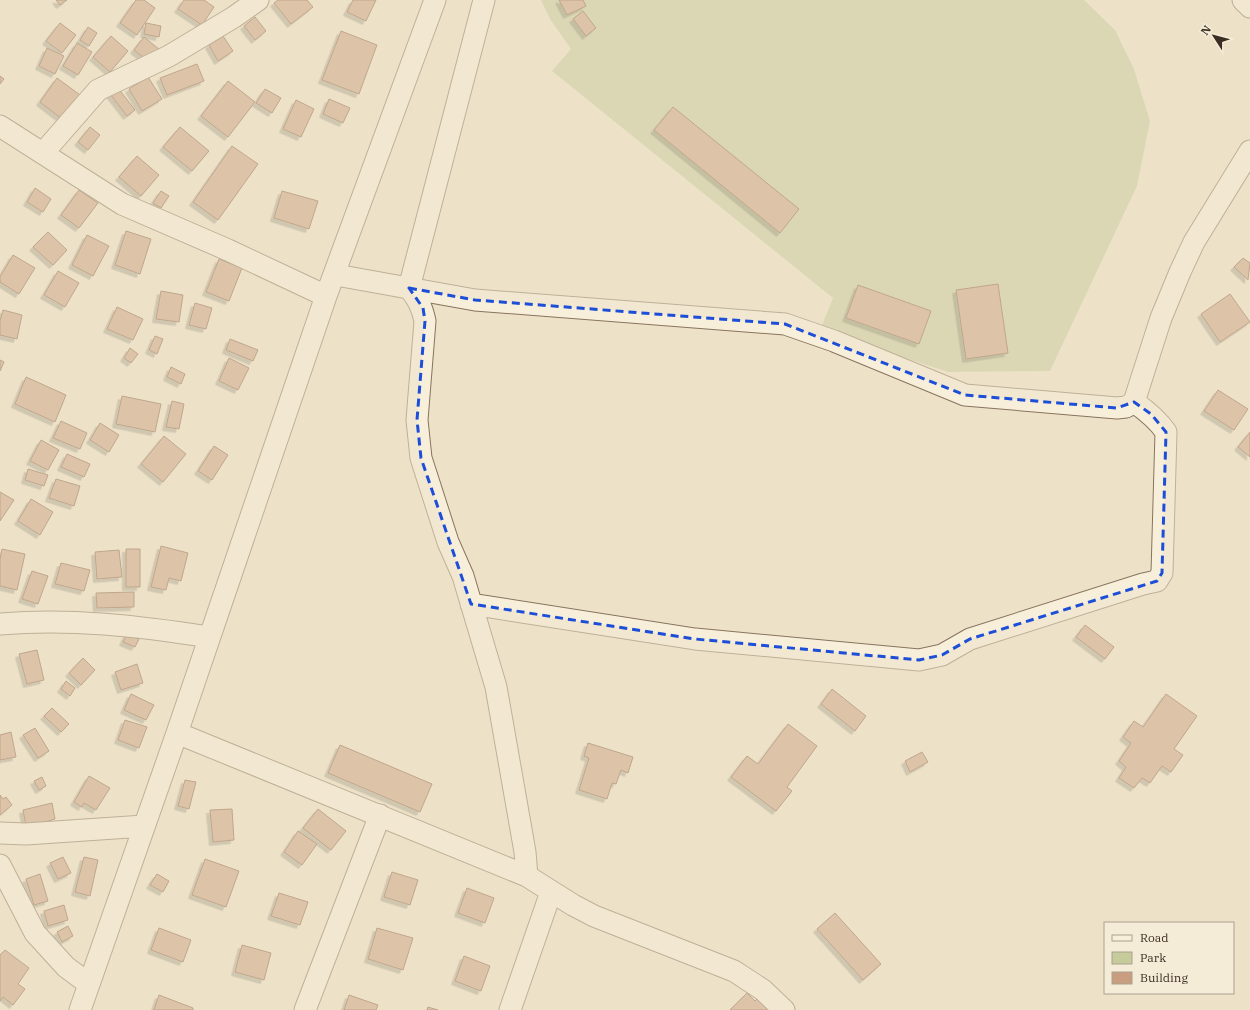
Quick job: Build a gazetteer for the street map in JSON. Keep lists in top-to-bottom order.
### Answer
{
  "legend": ["Road", "Park", "Building"],
  "north": "top left"
}
